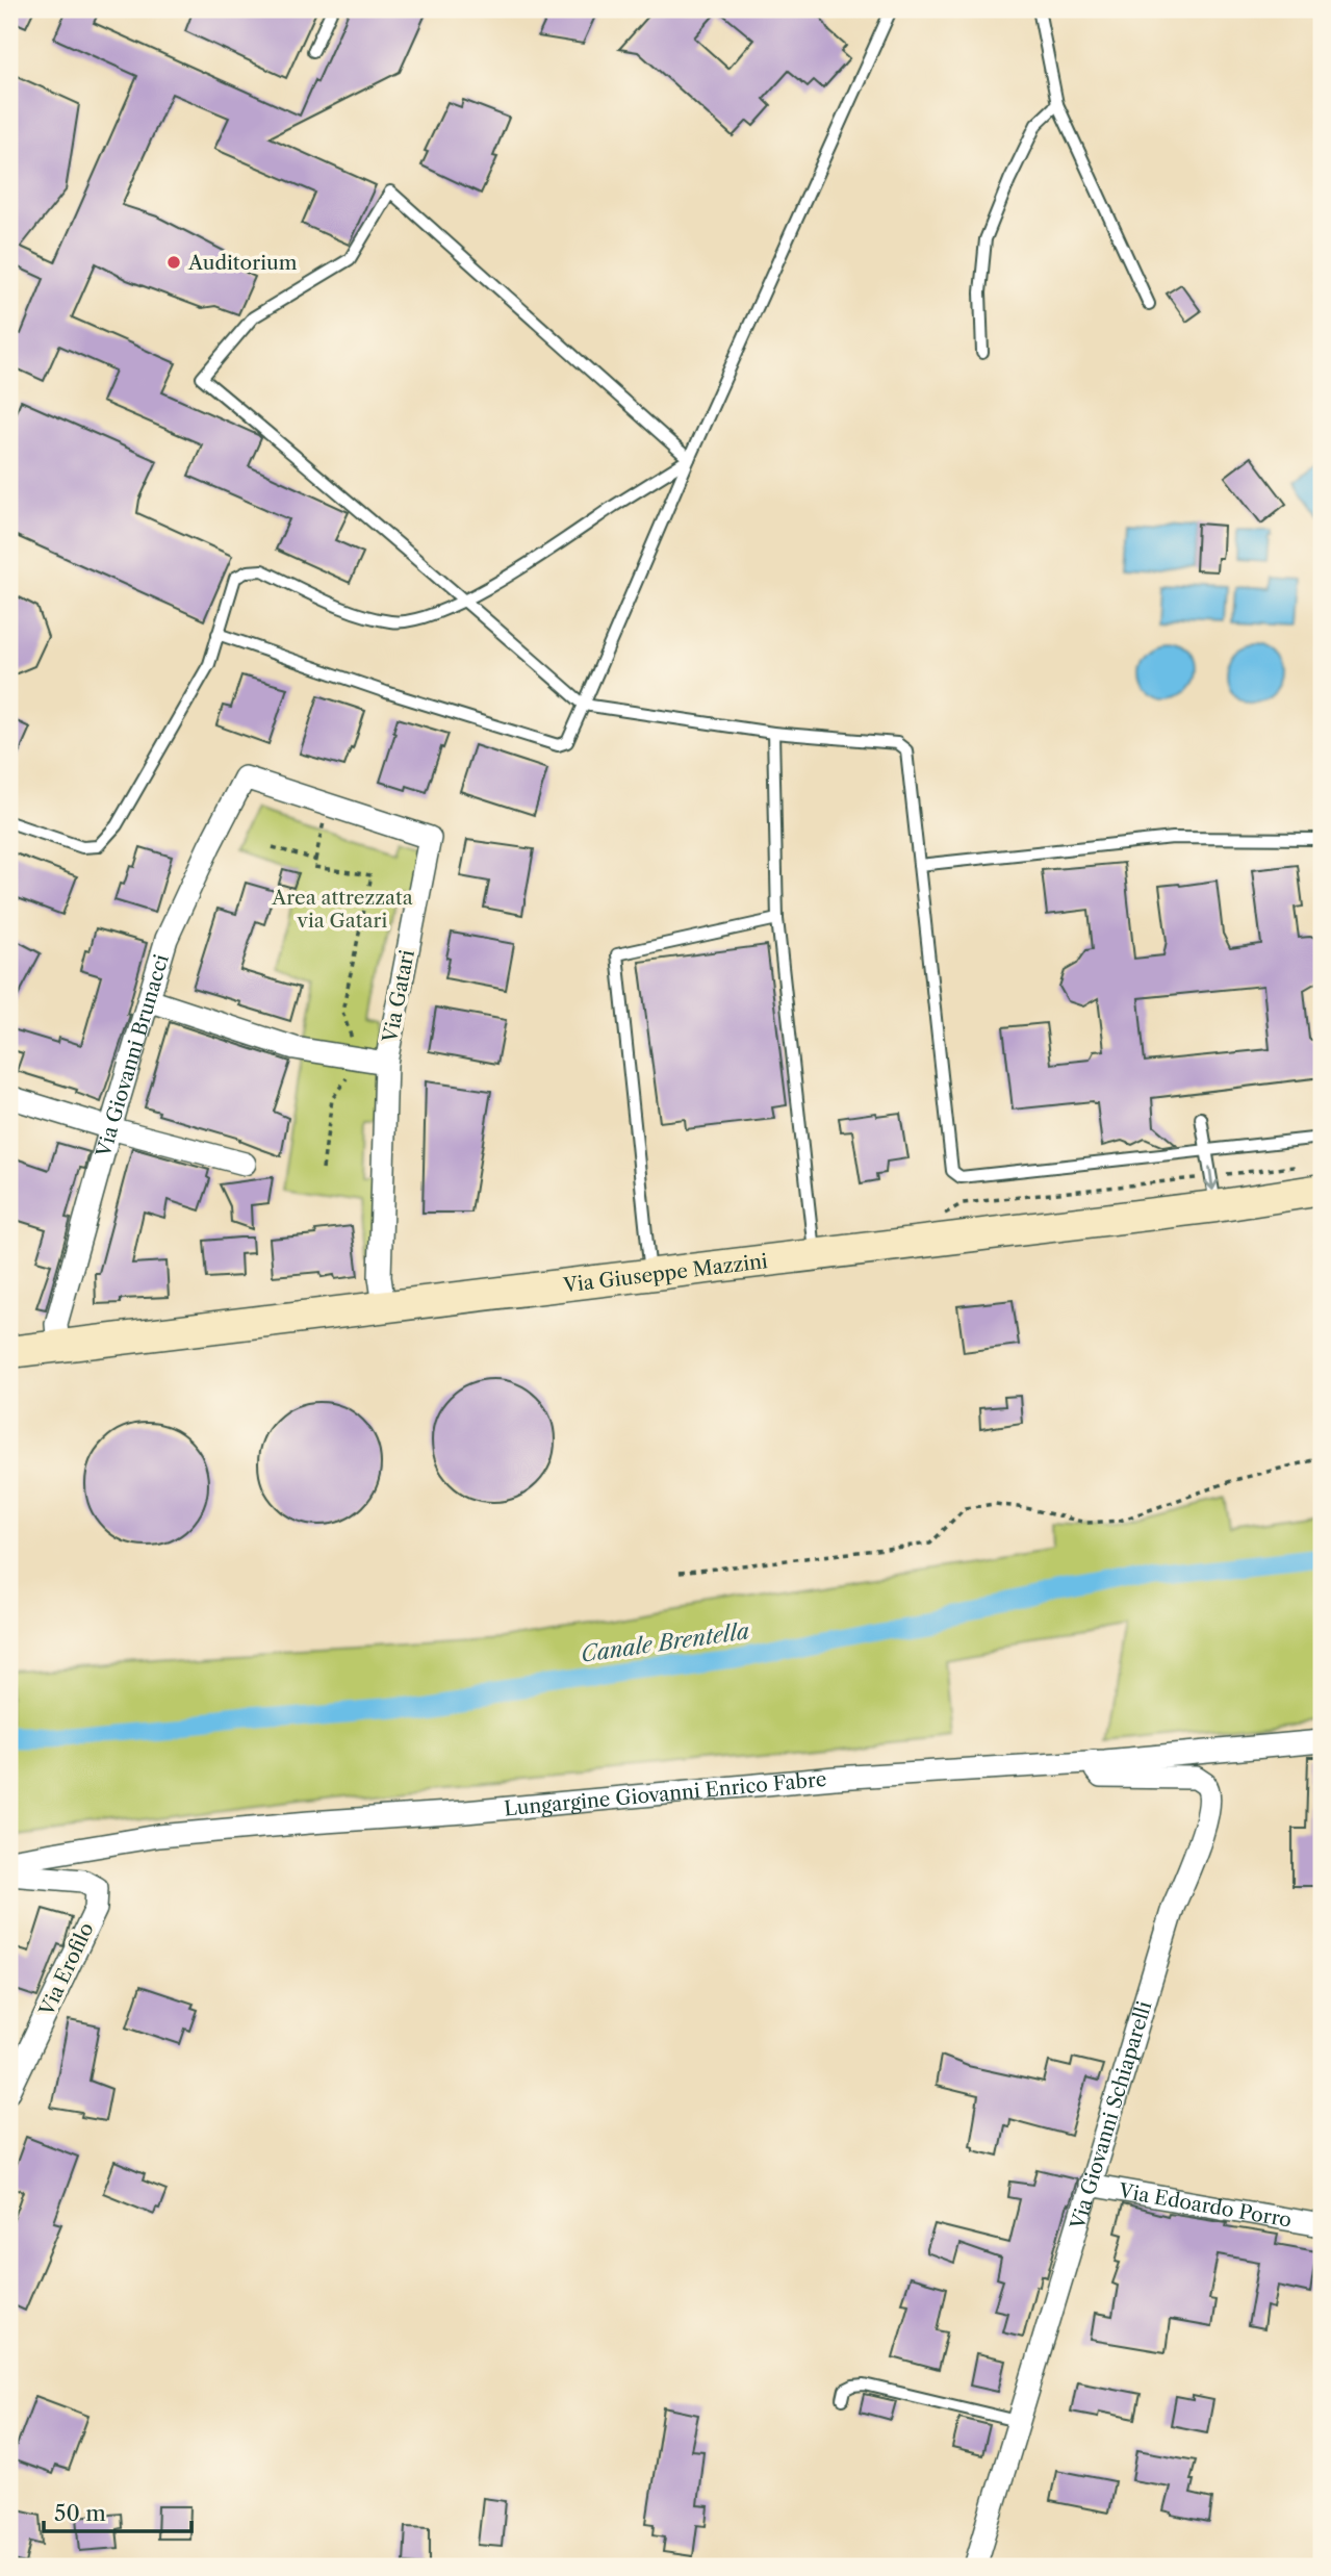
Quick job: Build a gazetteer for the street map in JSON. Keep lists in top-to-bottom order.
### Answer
{
  "streets": {
    "main road": ["Via Giuseppe Mazzini"],
    "street": [
      "Via Gatari",
      "Via Giovanni Brunacci",
      "Lungargine Giovanni Enrico Fabre",
      "Via Erofilo",
      "Via Giovanni Schiaparelli",
      "Via Edoardo Porro"
    ]
  },
  "crossings": [
    ["Via Gatari", "Via Giovanni Brunacci"],
    ["Via Gatari", "Via Giuseppe Mazzini"],
    ["Via Giovanni Brunacci", "Via Giuseppe Mazzini"],
    ["Lungargine Giovanni Enrico Fabre", "Via Giovanni Schiaparelli"],
    ["Via Giovanni Schiaparelli", "Via Edoardo Porro"]
  ],
  "water": ["Canale Brentella"],
  "parks": ["Area attrezzata via Gatari"],
  "places": ["Auditorium"],
  "scale_bar": "50 m"
}
